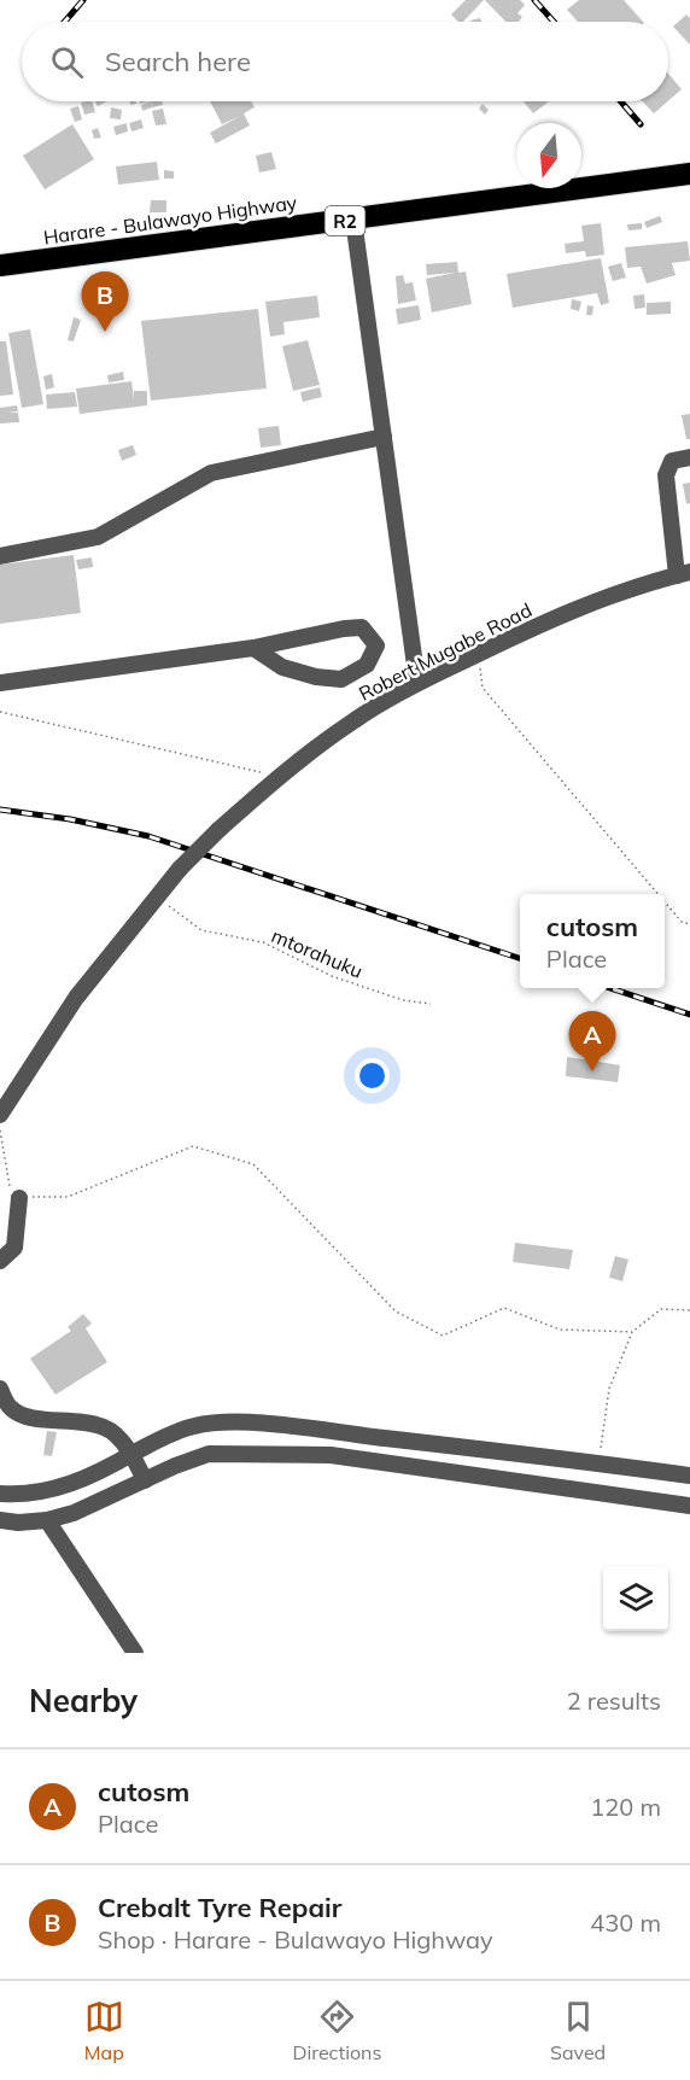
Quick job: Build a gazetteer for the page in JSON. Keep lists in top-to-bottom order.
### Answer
{
  "streets": {
    "highway": ["Harare - Bulawayo Highway", "R2"],
    "street": ["Robert Mugabe Road"],
    "path": ["mtorahuku"]
  },
  "north": "bottom",
  "page": {
    "search": "Search here",
    "pins": ["B", "A"],
    "popup": ["cutosm", "Place"],
    "heading": ["Nearby", "2 results"],
    "list": [
      {
        "mark": "A",
        "name": "cutosm",
        "note": "Place",
        "value": "120 m"
      },
      {
        "mark": "B",
        "name": "Crebalt Tyre Repair",
        "note": "Shop · Harare - Bulawayo Highway",
        "value": "430 m"
      }
    ],
    "nav": ["Map", "Directions", "Saved"]
  }
}
